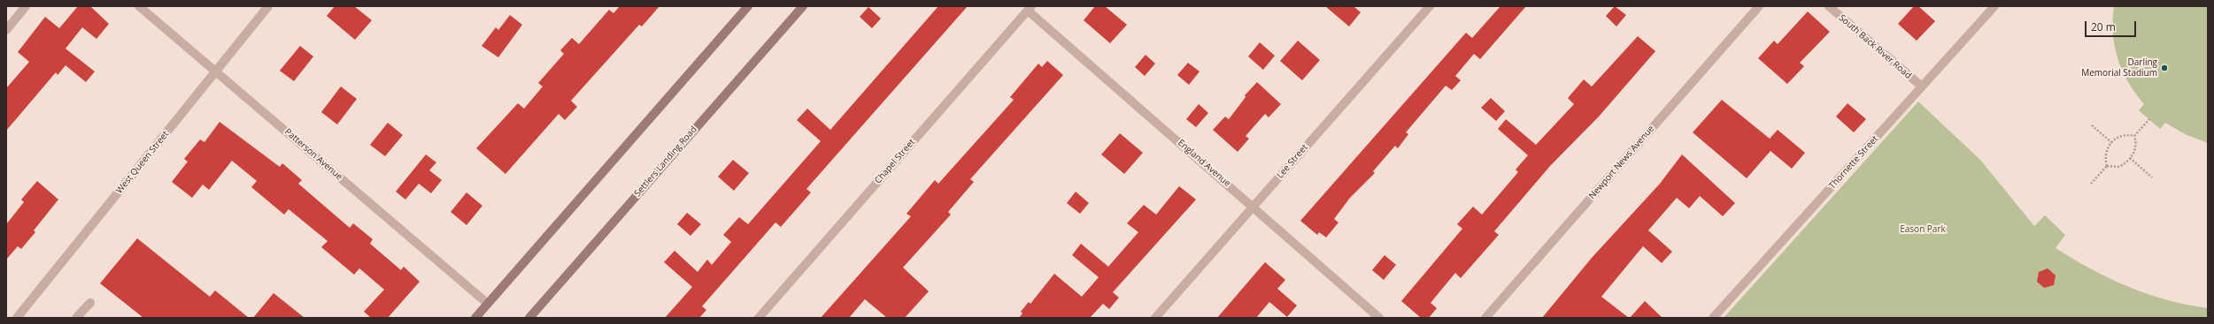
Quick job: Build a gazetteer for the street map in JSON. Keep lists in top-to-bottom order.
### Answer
{
  "streets": {
    "main road": ["Settlers Landing Road"],
    "street": [
      "South Back River Road",
      "Patterson Avenue",
      "Chapel Street",
      "Lee Street",
      "West Queen Street",
      "Newport News Avenue",
      "Thornette Street",
      "England Avenue"
    ]
  },
  "crossings": [
    ["South Back River Road", "Thornette Street"],
    ["Patterson Avenue", "West Queen Street"],
    ["Chapel Street", "England Avenue"],
    ["Lee Street", "England Avenue"]
  ],
  "parks": ["Eason Park"],
  "places": ["Darling Memorial Stadium"],
  "scale_bar": "20 m"
}
